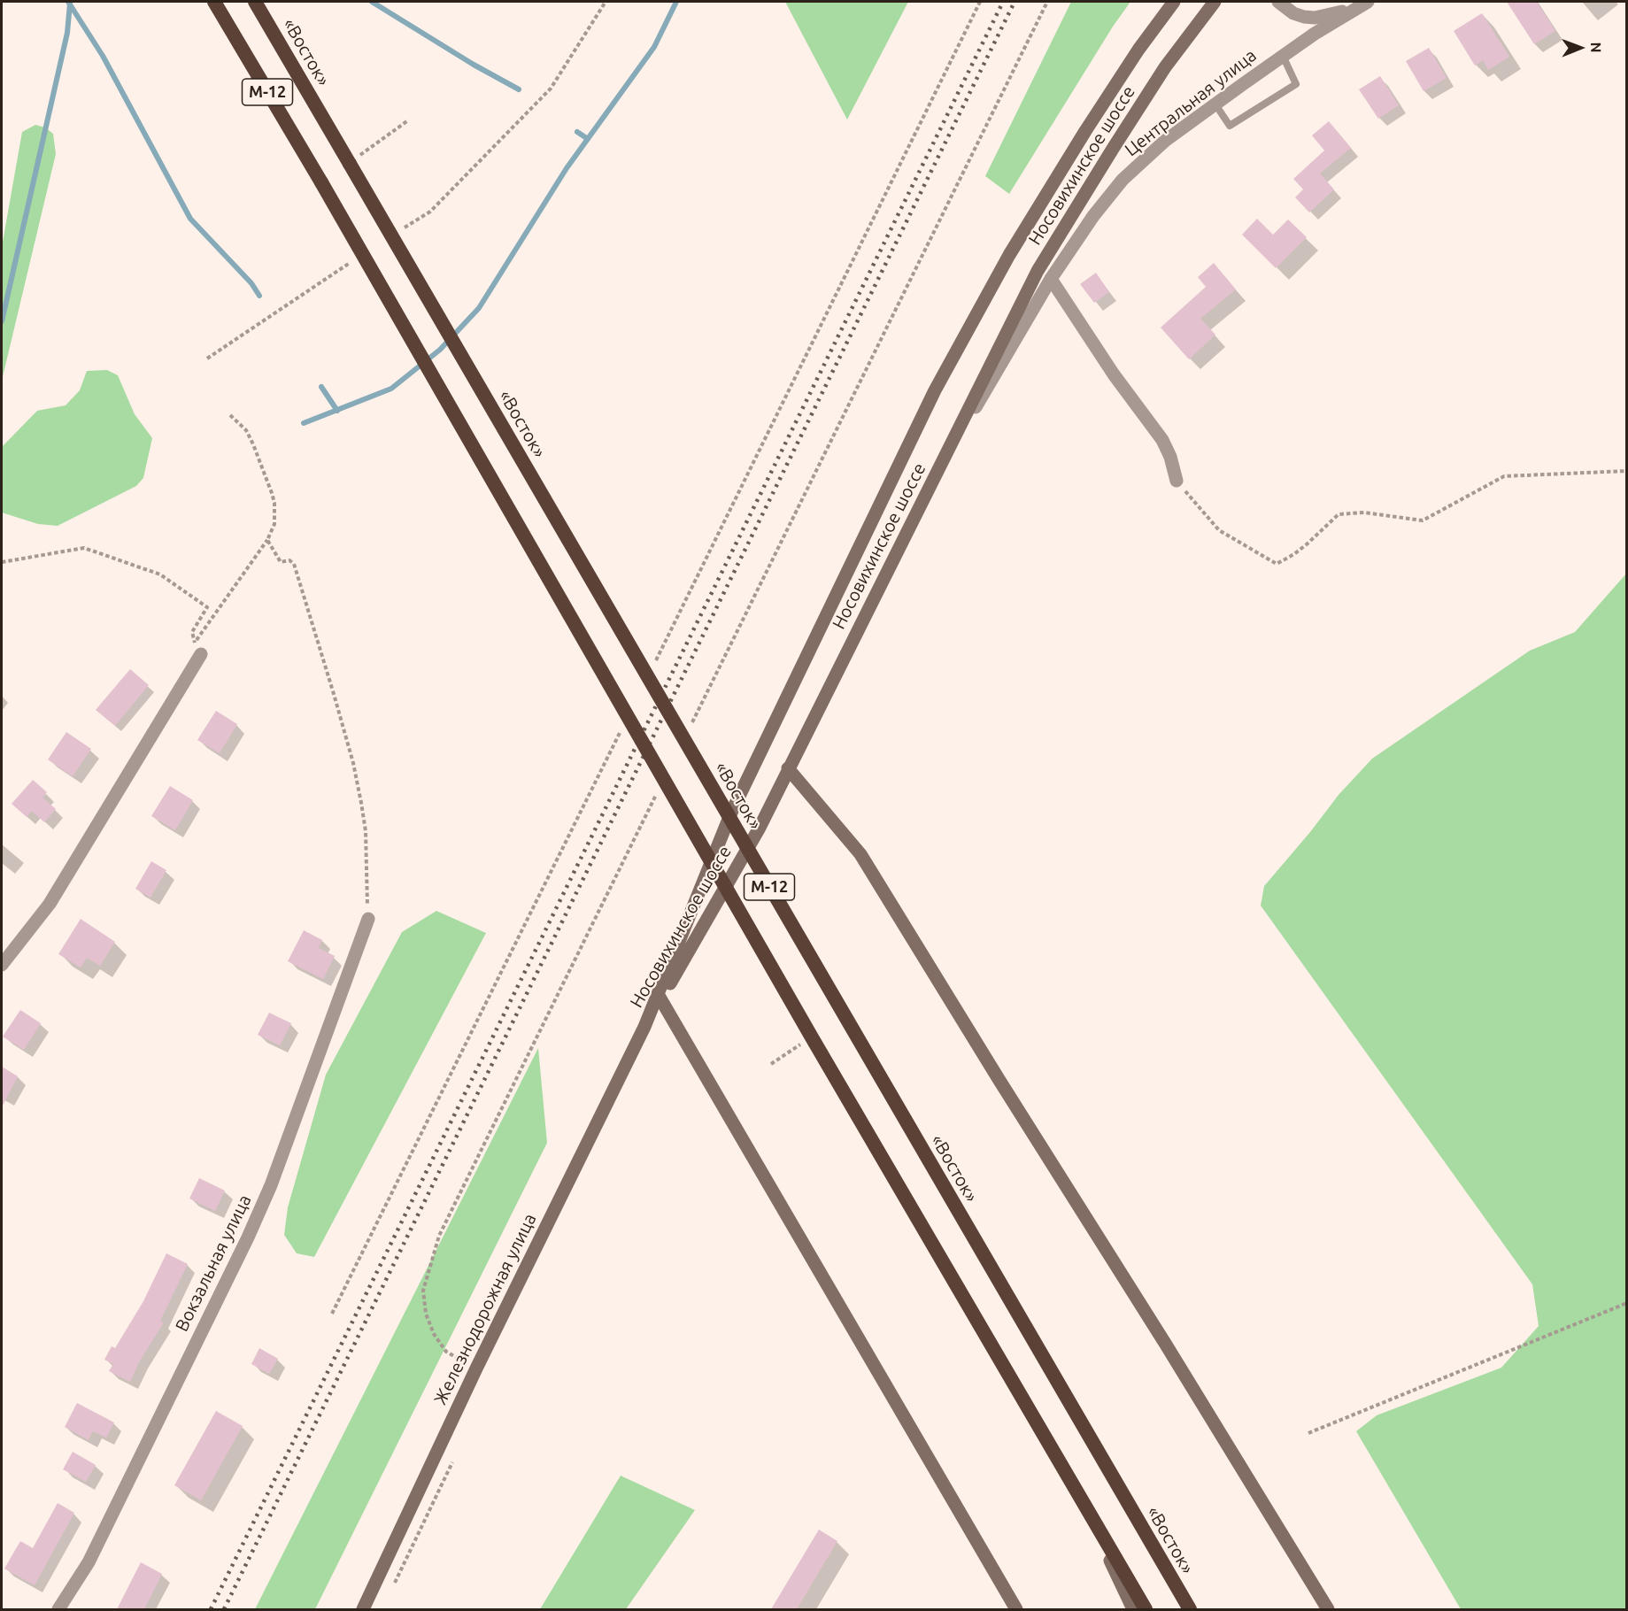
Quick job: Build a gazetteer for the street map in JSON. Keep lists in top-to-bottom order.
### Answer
{
  "streets": {
    "highway": ["«Восток»", "М-12"],
    "main road": ["Носовихинское шоссе", "Железнодорожная улица"],
    "street": ["Центральная улица", "Вокзальная улица"]
  },
  "crossings": [
    ["Центральная улица", "Носовихинское шоссе"],
    ["Носовихинское шоссе", "Железнодорожная улица"]
  ],
  "north": "right"
}
